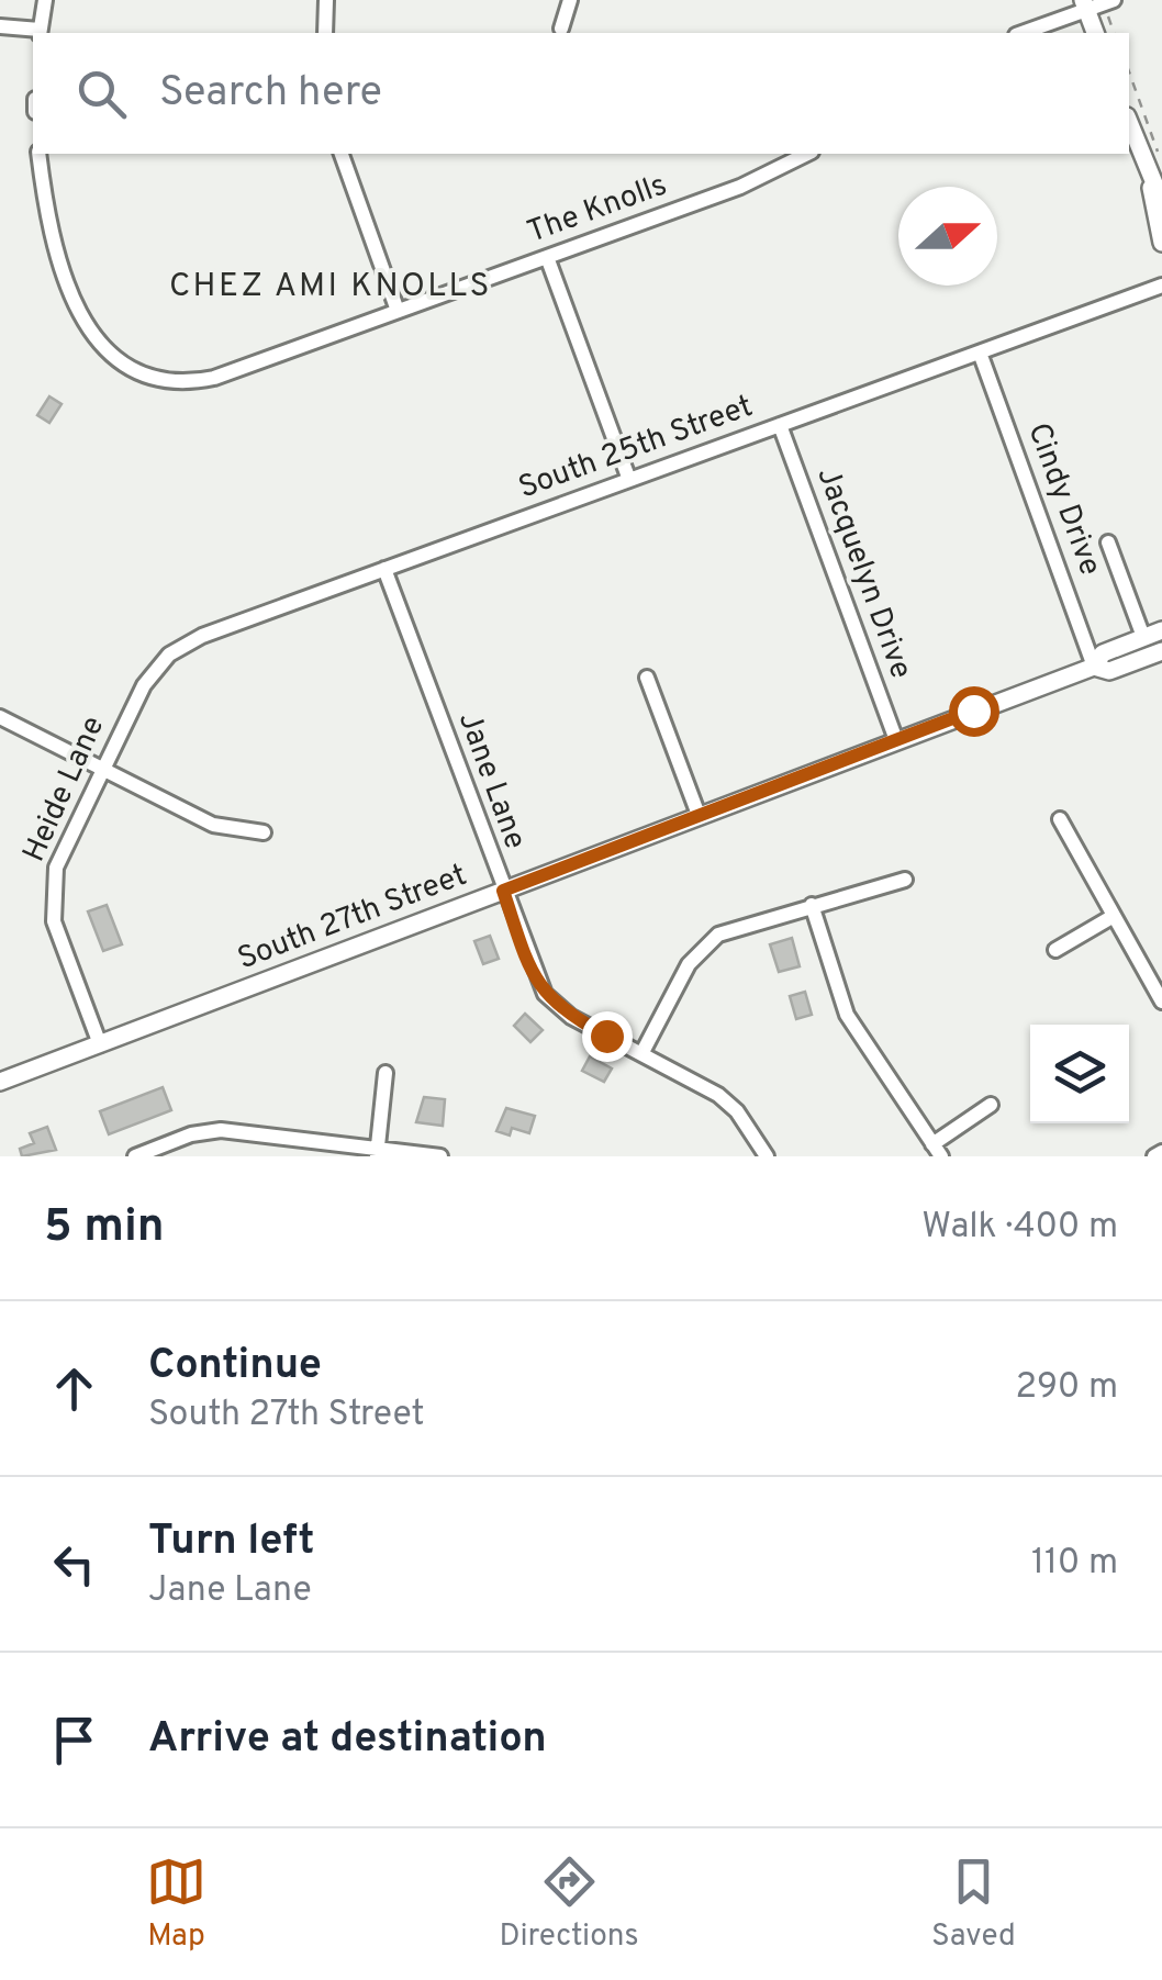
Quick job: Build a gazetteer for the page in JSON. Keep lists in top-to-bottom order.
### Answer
{
  "streets": {
    "main road": ["South 27th Street"],
    "street": [
      "The Knolls",
      "South 25th Street",
      "Cindy Drive",
      "Jacquelyn Drive",
      "Jane Lane",
      "Heide Lane"
    ]
  },
  "crossings": [
    ["South 25th Street", "Cindy Drive"],
    ["South 25th Street", "Jacquelyn Drive"],
    ["South 25th Street", "Jane Lane"],
    ["South 25th Street", "Heide Lane"],
    ["Cindy Drive", "South 27th Street"],
    ["Jacquelyn Drive", "South 27th Street"],
    ["Jane Lane", "South 27th Street"],
    ["Heide Lane", "South 27th Street"]
  ],
  "districts": ["CHEZ AMI KNOLLS"],
  "north": "right",
  "page": {
    "search": "Search here",
    "heading": ["5 min", "Walk · 400 m"],
    "list": [
      ["Continue", "South 27th Street", "290 m"],
      ["Turn left", "Jane Lane", "110 m"],
      "Arrive at destination"
    ],
    "nav": ["Map", "Directions", "Saved"]
  }
}
